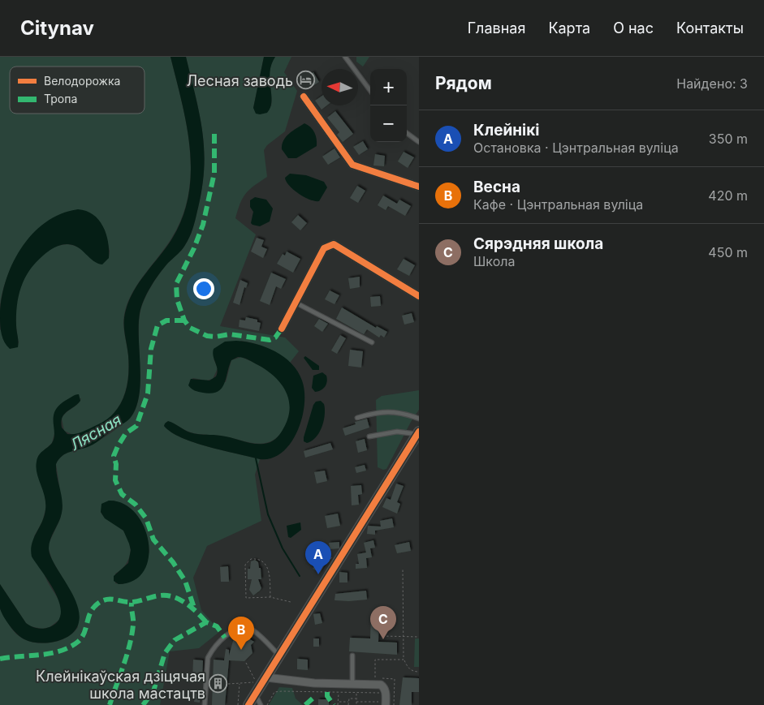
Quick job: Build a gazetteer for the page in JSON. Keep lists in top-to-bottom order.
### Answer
{
  "water": ["Лясная"],
  "places": {
    "hotel": ["Лесная заводь"],
    "building": ["Клейнікаўская дзіцячая школа мастацтв"]
  },
  "legend": ["Велодорожка", "Тропа"],
  "north": "left",
  "page": {
    "header": "Citynav",
    "nav": [
      "Главная",
      "Карта",
      "О нас",
      "Контакты"
    ],
    "heading": ["Рядом", "Найдено: 3"],
    "map_buttons": ["+", "−"],
    "list": [
      {
        "mark": "A",
        "name": "Клейнікі",
        "note": "Остановка · Цэнтральная вуліца",
        "value": "350 m"
      },
      {
        "mark": "B",
        "name": "Весна",
        "note": "Кафе · Цэнтральная вуліца",
        "value": "420 m"
      },
      {
        "mark": "C",
        "name": "Сярэдняя школа",
        "note": "Школа",
        "value": "450 m"
      }
    ],
    "pins": ["A", "C", "B"]
  }
}
